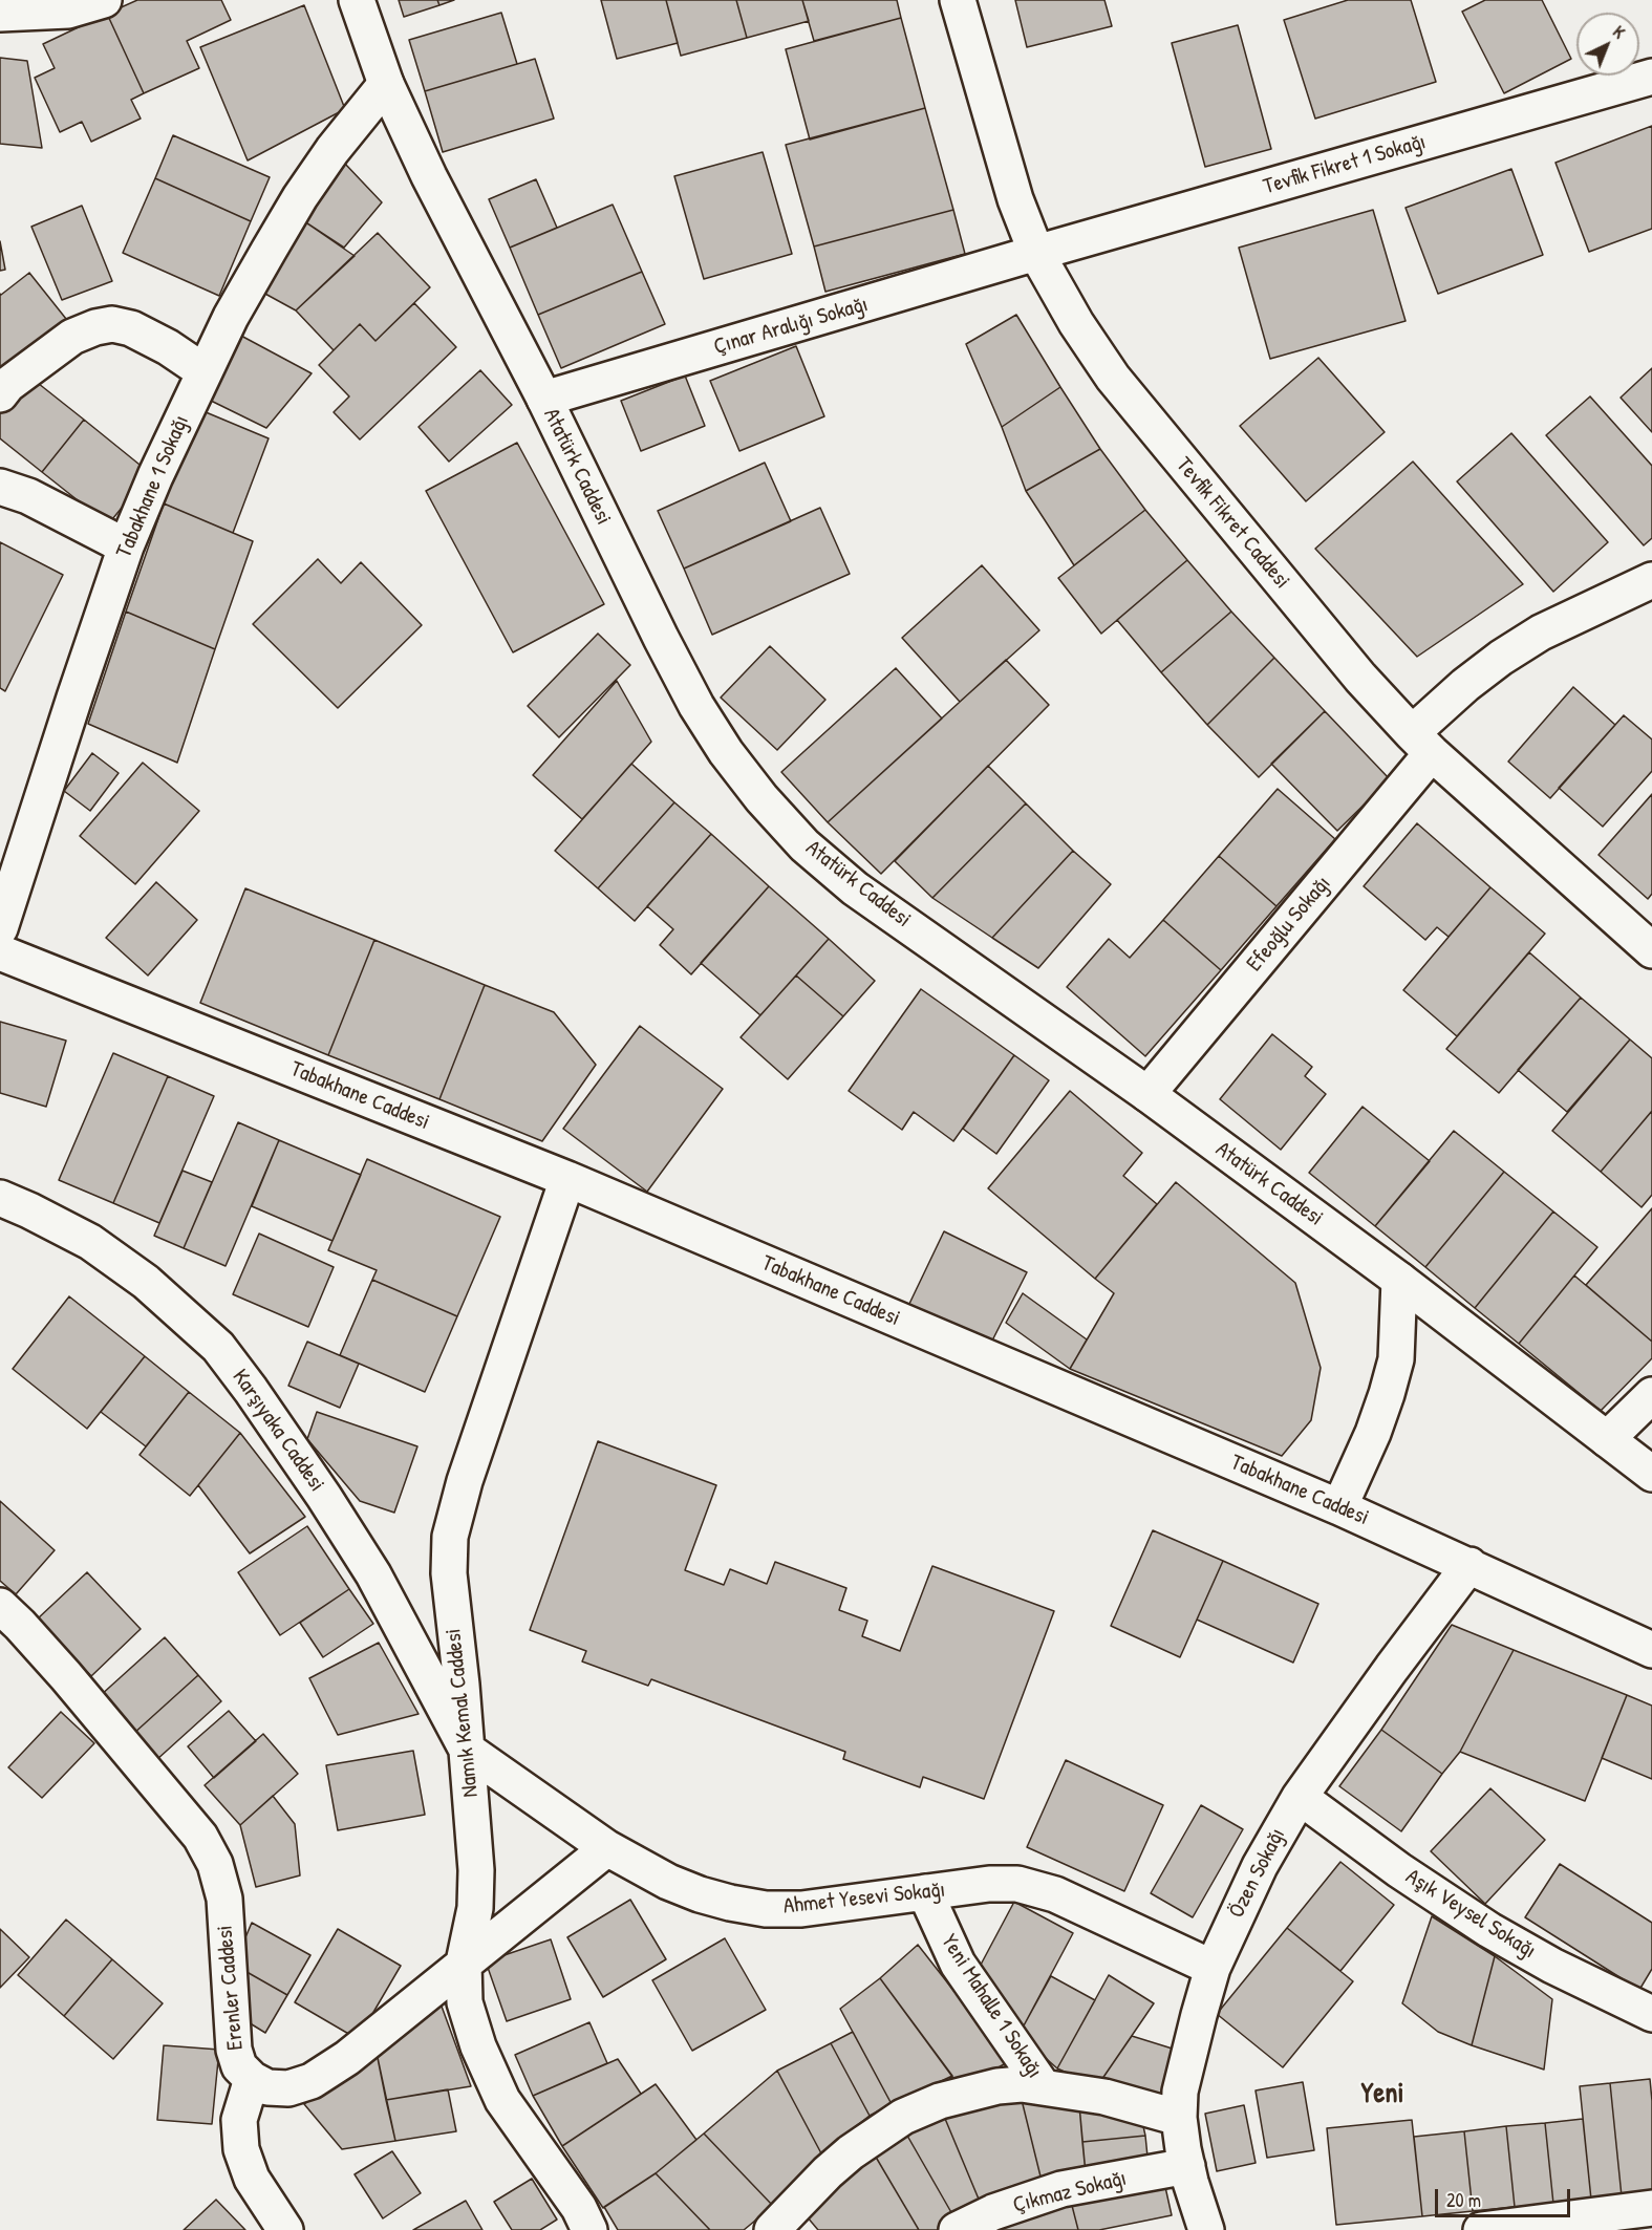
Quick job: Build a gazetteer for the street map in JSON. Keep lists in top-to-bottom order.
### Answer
{
  "streets": {
    "street": [
      "Tevfik Fikret 1 Sokağı",
      "Çınar Aralığı Sokağı",
      "Atatürk Caddesi",
      "Tabakhane 1 Sokağı",
      "Tevfik Fikret Caddesi",
      "Efeoğlu Sokağı",
      "Tabakhane Caddesi",
      "Karşıyaka Caddesi",
      "Namık Kemal Caddesi",
      "Özen Sokağı",
      "Ahmet Yesevi Sokağı",
      "Aşık Veysel Sokağı",
      "Erenler Caddesi",
      "Yeni Mahalle 1 Sokağı",
      "Çıkmaz Sokağı"
    ]
  },
  "crossings": [
    ["Tevfik Fikret 1 Sokağı", "Çınar Aralığı Sokağı"],
    ["Tevfik Fikret 1 Sokağı", "Tevfik Fikret Caddesi"],
    ["Çınar Aralığı Sokağı", "Atatürk Caddesi"],
    ["Çınar Aralığı Sokağı", "Tevfik Fikret Caddesi"],
    ["Atatürk Caddesi", "Tabakhane 1 Sokağı"],
    ["Atatürk Caddesi", "Efeoğlu Sokağı"],
    ["Tevfik Fikret Caddesi", "Efeoğlu Sokağı"],
    ["Tabakhane Caddesi", "Namık Kemal Caddesi"],
    ["Tabakhane Caddesi", "Özen Sokağı"],
    ["Karşıyaka Caddesi", "Namık Kemal Caddesi"],
    ["Karşıyaka Caddesi", "Ahmet Yesevi Sokağı"],
    ["Namık Kemal Caddesi", "Ahmet Yesevi Sokağı"],
    ["Namık Kemal Caddesi", "Erenler Caddesi"],
    ["Özen Sokağı", "Ahmet Yesevi Sokağı"],
    ["Özen Sokağı", "Aşık Veysel Sokağı"],
    ["Özen Sokağı", "Çıkmaz Sokağı"],
    ["Ahmet Yesevi Sokağı", "Erenler Caddesi"],
    ["Ahmet Yesevi Sokağı", "Yeni Mahalle 1 Sokağı"]
  ],
  "districts": ["Yeni"],
  "scale_bar": "20 m",
  "north": "top right"
}
